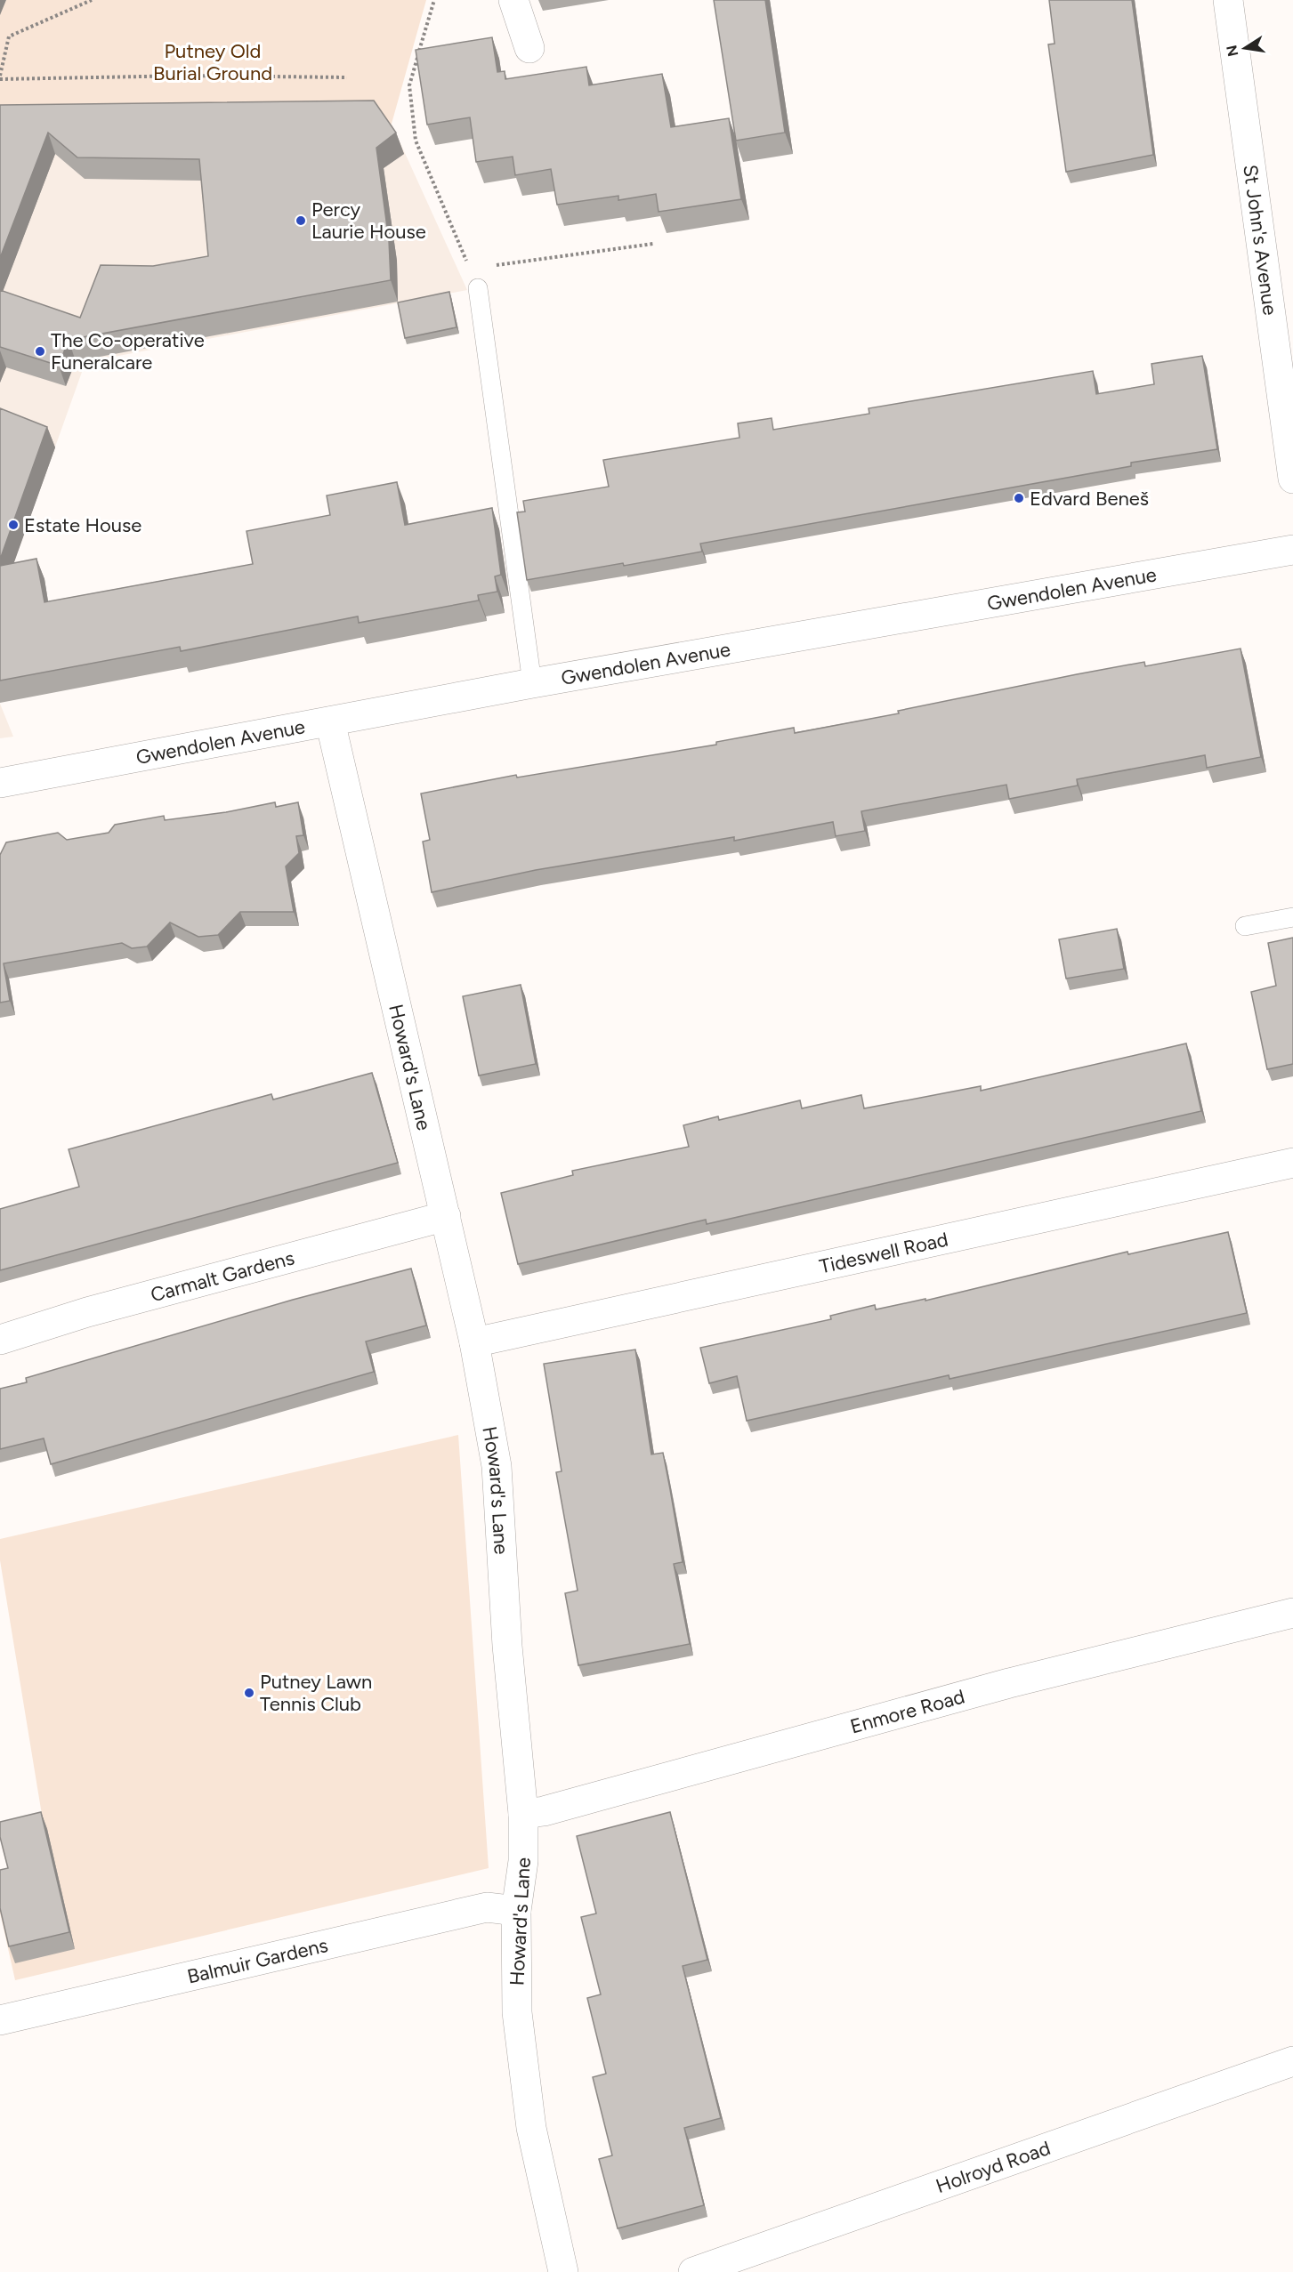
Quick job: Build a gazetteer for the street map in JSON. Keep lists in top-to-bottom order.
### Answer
{
  "streets": {
    "street": [
      "St John's Avenue",
      "Gwendolen Avenue",
      "Howard's Lane",
      "Tideswell Road",
      "Carmalt Gardens",
      "Enmore Road",
      "Balmuir Gardens",
      "Holroyd Road"
    ]
  },
  "crossings": [
    ["Gwendolen Avenue", "Howard's Lane"],
    ["Howard's Lane", "Tideswell Road"],
    ["Howard's Lane", "Carmalt Gardens"],
    ["Howard's Lane", "Enmore Road"],
    ["Howard's Lane", "Balmuir Gardens"]
  ],
  "parks": ["Putney Old Burial Ground"],
  "places": [
    "Percy Laurie House",
    "The Co-operative Funeralcare",
    "Edvard Beneš",
    "Estate House",
    "Putney Lawn Tennis Club"
  ],
  "north": "left"
}
